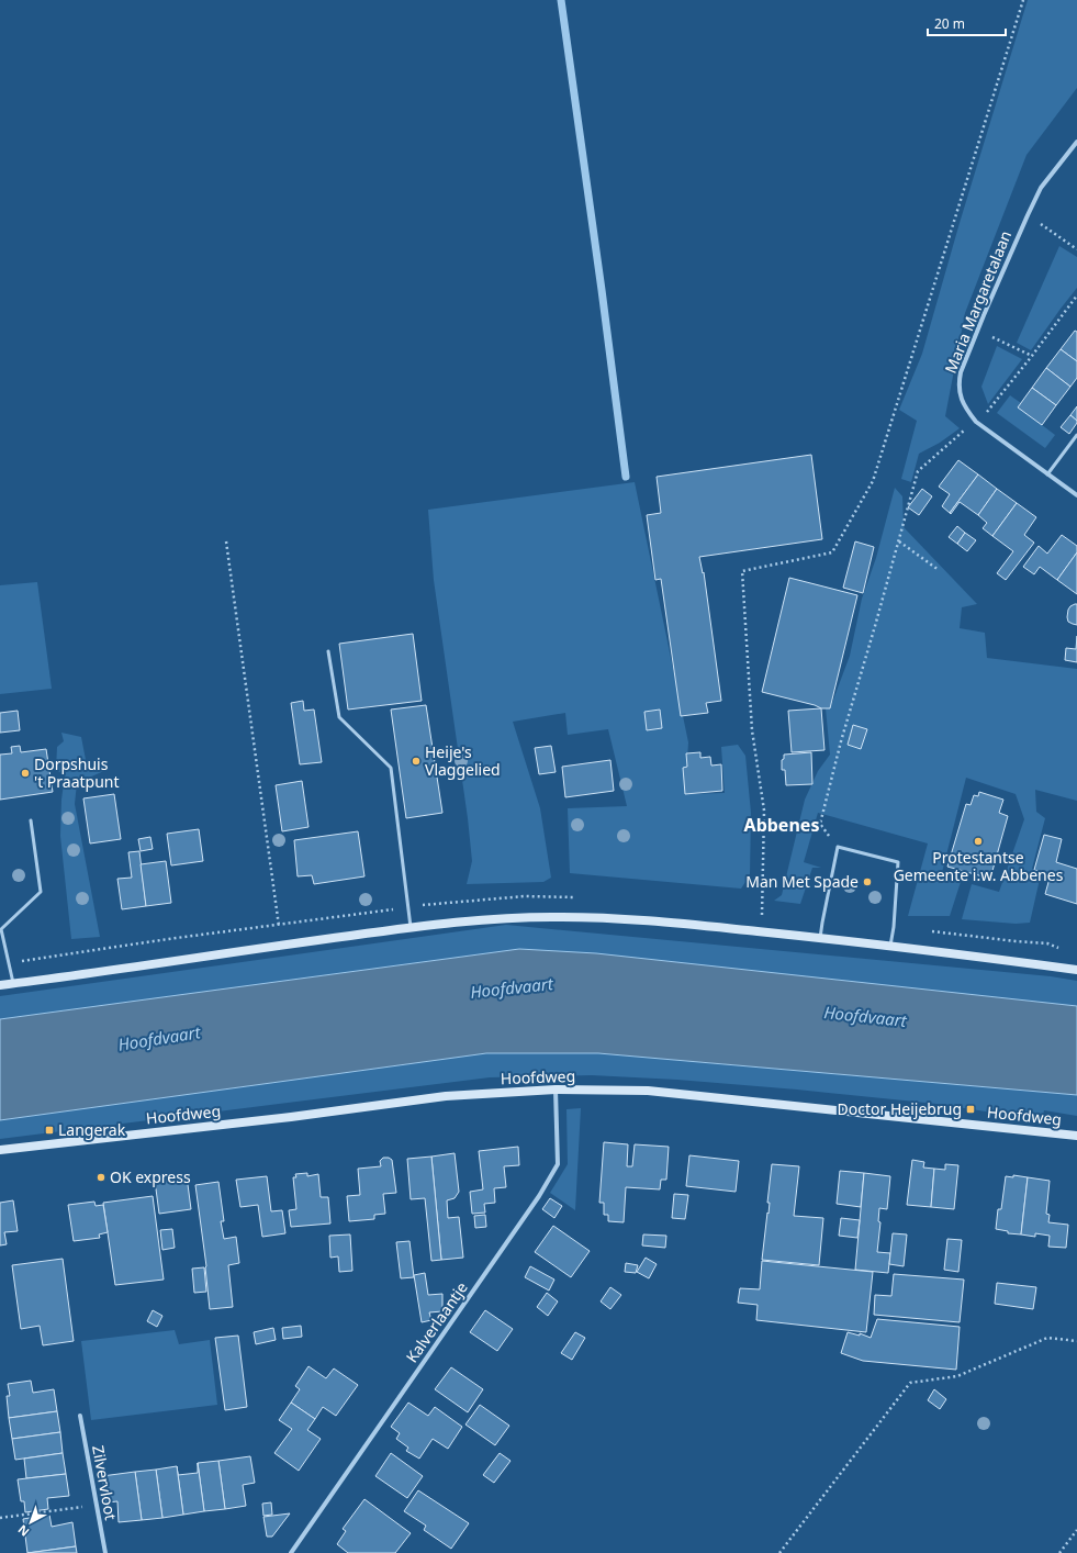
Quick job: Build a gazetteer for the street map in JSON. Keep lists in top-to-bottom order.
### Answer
{
  "streets": {
    "main road": ["Hoofdweg"],
    "street": ["Maria Margaretalaan", "Kalverlaantje", "Zilvervloot"]
  },
  "crossings": [
    ["Hoofdweg", "Kalverlaantje"]
  ],
  "districts": ["Abbenes"],
  "water": ["Hoofdvaart"],
  "places": {
    "other": [
      "Heije's Vlaggelied",
      "Dorpshuis 't Praatpunt",
      "Protestantse Gemeente i.w. Abbenes",
      "Man Met Spade",
      "OK express"
    ],
    "transit": ["Doctor Heijebrug", "Langerak"]
  },
  "scale_bar": "20 m",
  "north": "bottom left"
}
